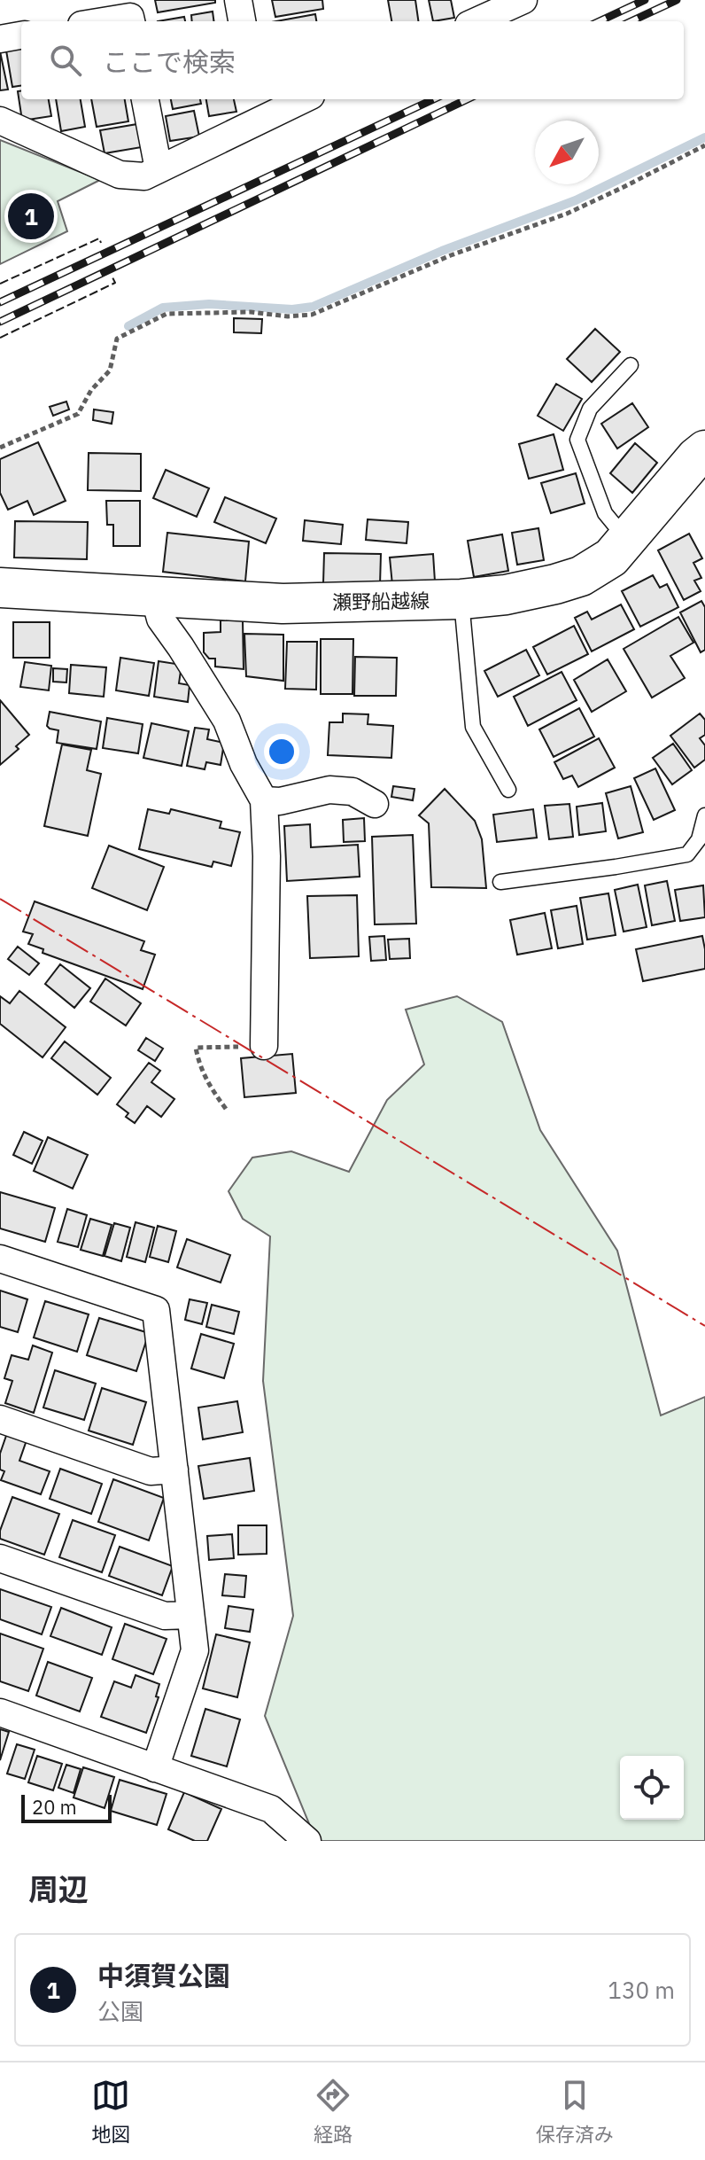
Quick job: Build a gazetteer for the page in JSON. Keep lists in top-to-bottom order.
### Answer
{
  "streets": {
    "main road": ["瀬野船越線"]
  },
  "scale_bar": "20 m",
  "north": "bottom left",
  "page": {
    "search": "ここで検索",
    "pins": "1",
    "scale": "20 m",
    "heading": "周辺",
    "list": [
      {
        "mark": "1",
        "name": "中須賀公園",
        "note": "公園",
        "value": "130 m"
      }
    ],
    "nav": ["地図", "経路", "保存済み"]
  }
}
